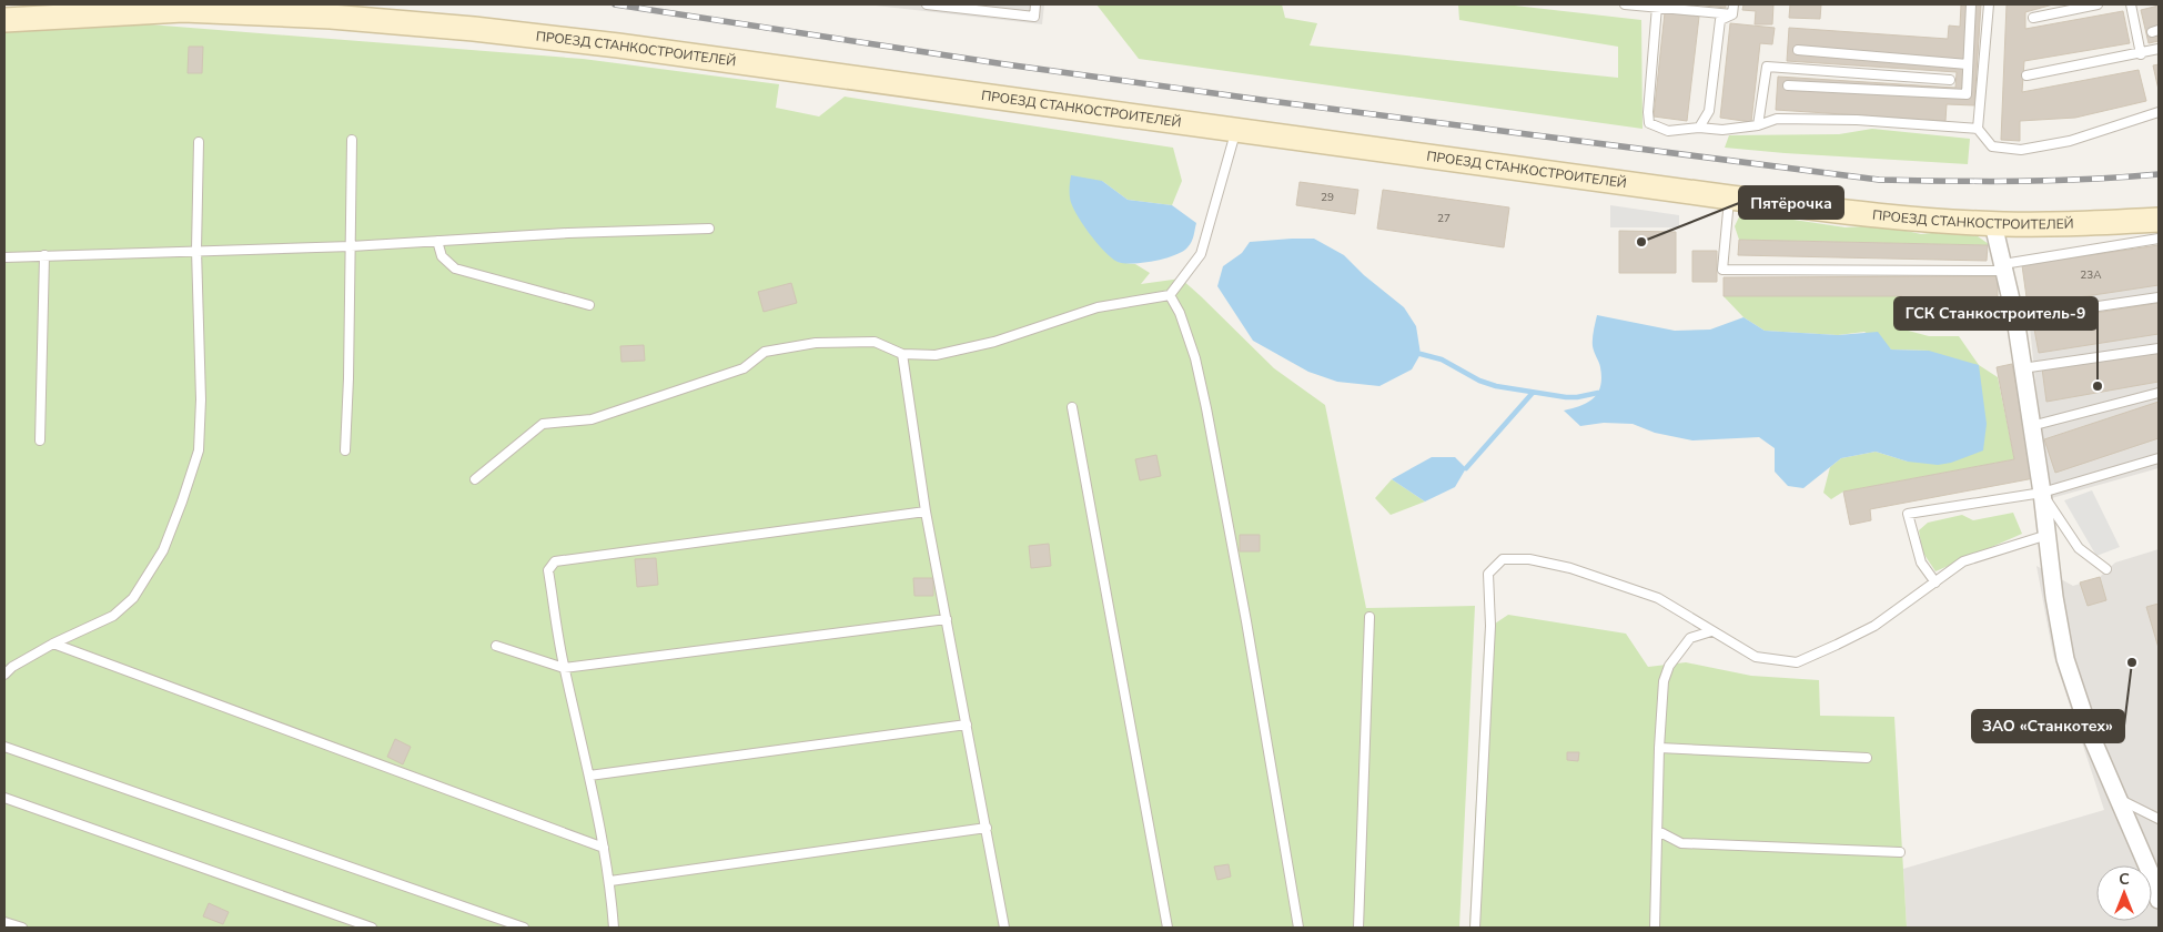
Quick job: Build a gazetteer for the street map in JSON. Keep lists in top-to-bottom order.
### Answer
{
  "streets": {
    "main road": ["ПРОЕЗД СТАНКОСТРОИТЕЛЕЙ"]
  },
  "places": ["Пятёрочка", "ГСК Станкостроитель-9", "ЗАО «Станкотех»"],
  "house_numbers": ["29", "27", "23А"],
  "north": "top"
}
